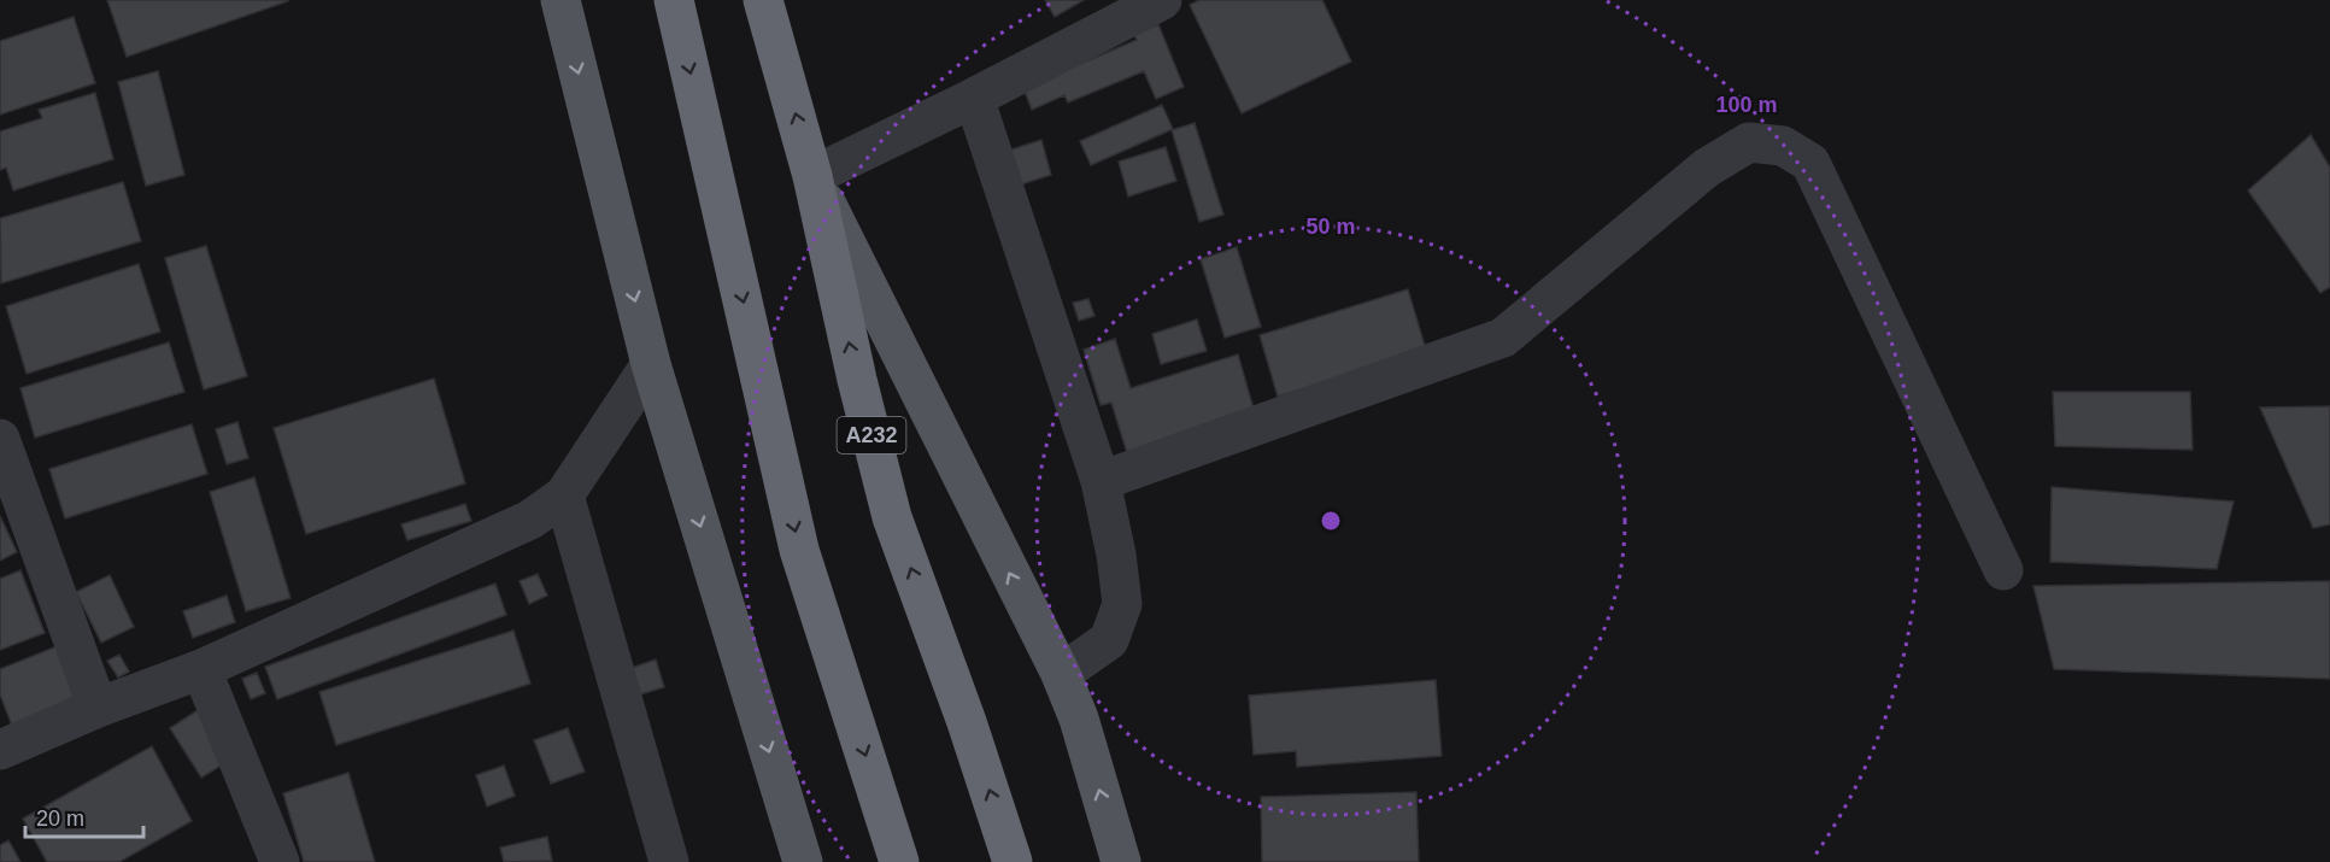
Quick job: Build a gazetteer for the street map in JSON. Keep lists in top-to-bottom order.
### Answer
{
  "streets": {
    "highway": ["A232"]
  },
  "scale_bar": "20 m",
  "rings": ["100 m", "50 m"]
}
